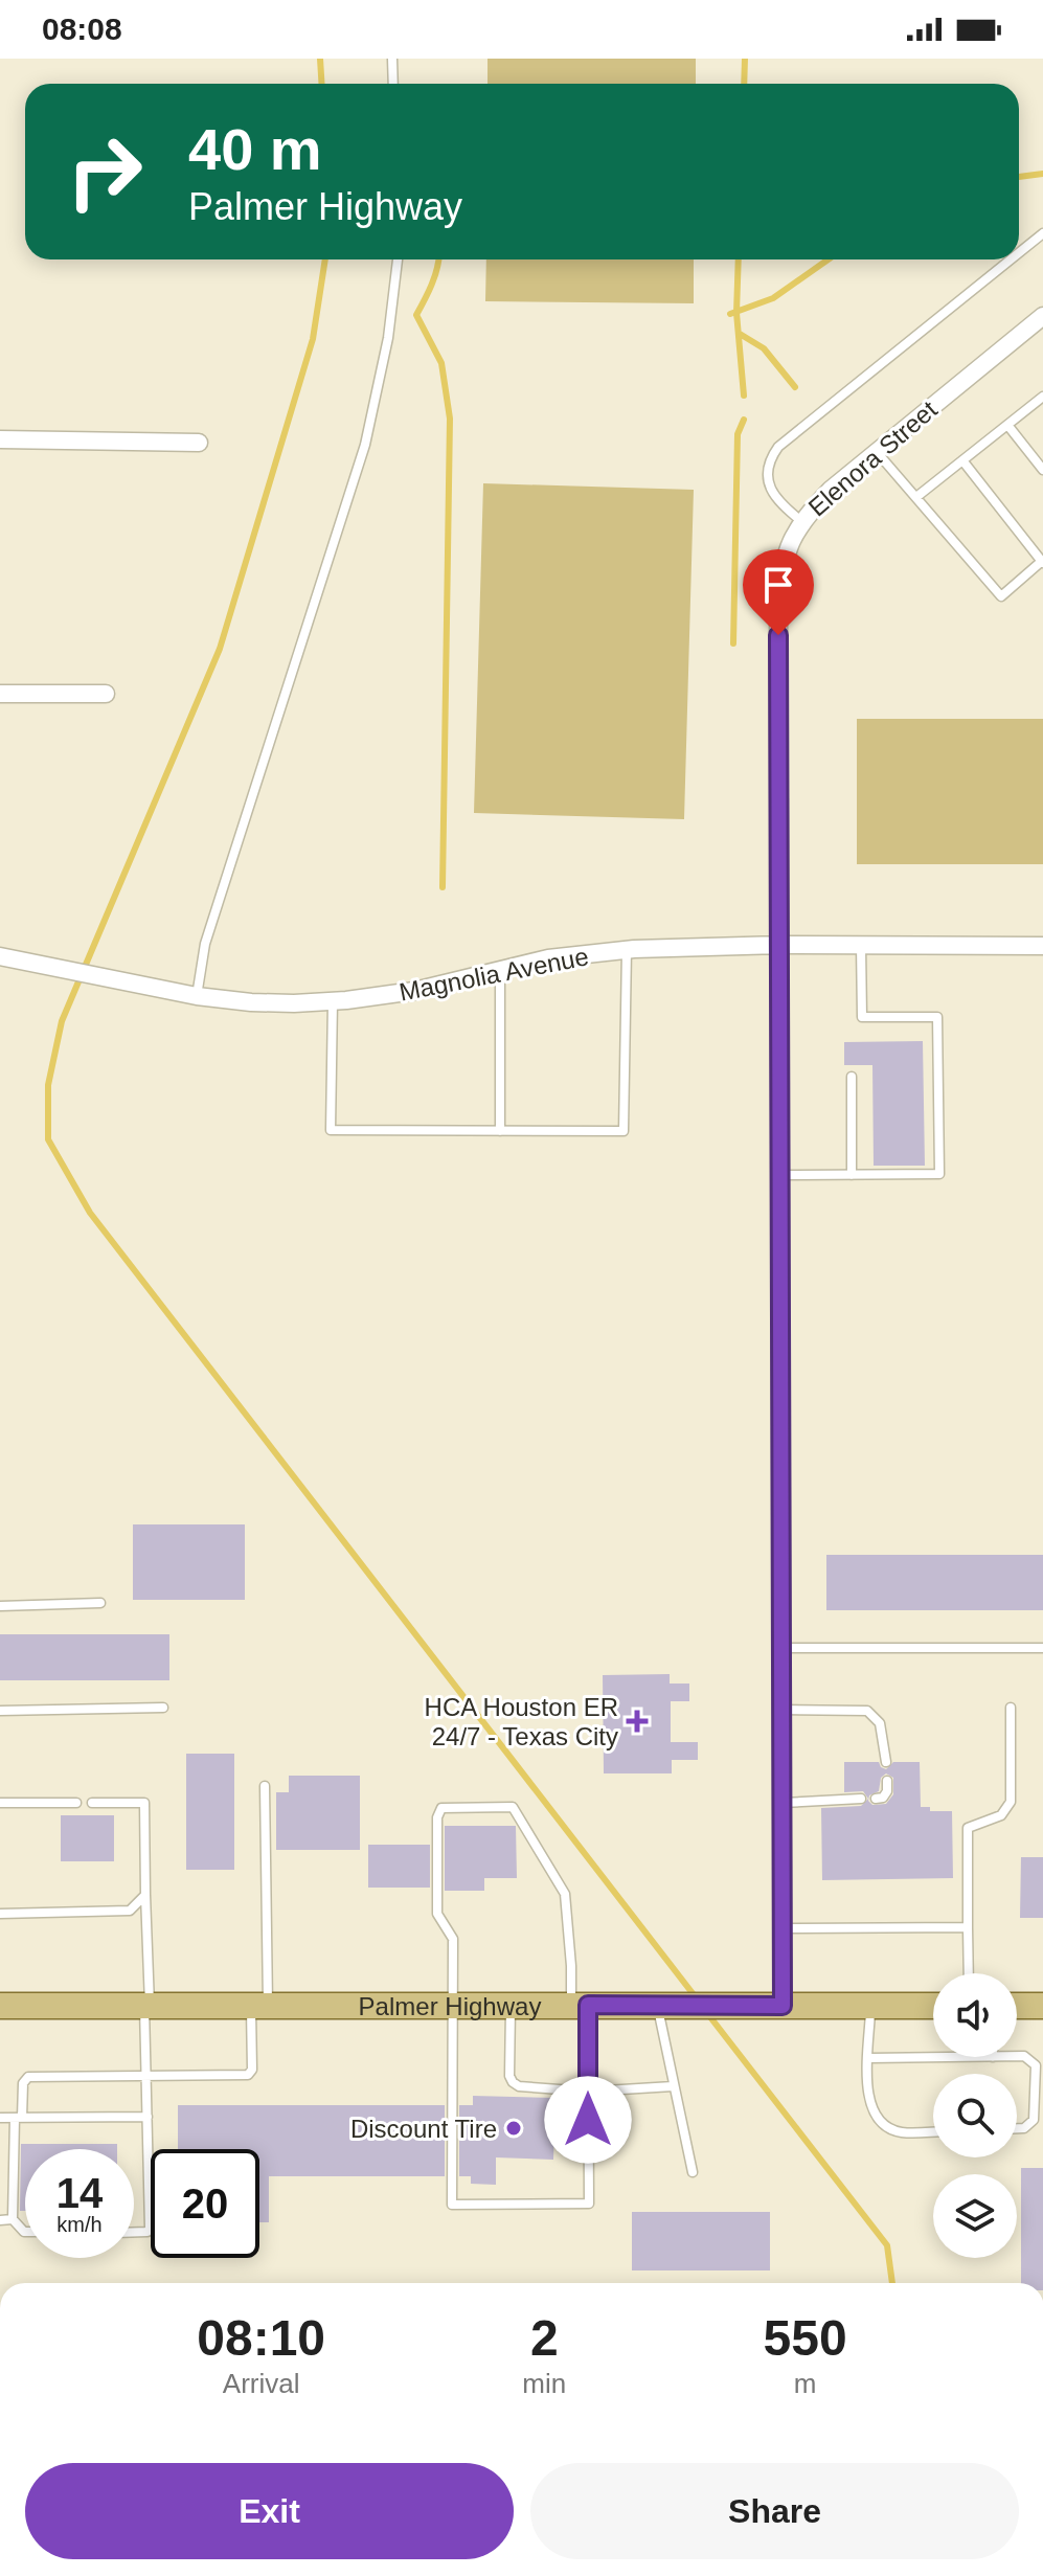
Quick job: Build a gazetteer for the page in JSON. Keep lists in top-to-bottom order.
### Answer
{
  "streets": {
    "main road": ["Palmer Highway"],
    "street": ["Elenora Street", "Magnolia Avenue"]
  },
  "crossings": [
    ["Elenora Street", "Magnolia Avenue"],
    ["Elenora Street", "Palmer Highway"]
  ],
  "places": {
    "health": ["HCA Houston ER 24/7 - Texas City"],
    "other": ["Discount Tire"]
  },
  "page": {
    "status": "08:08",
    "turn": ["40 m", "Palmer Highway"],
    "speed": "14 km/h",
    "limit": "20",
    "eta": [
      "08:10",
      "Arrival",
      "2",
      "min",
      "550",
      "m"
    ],
    "buttons": ["Exit", "Share"]
  }
}
